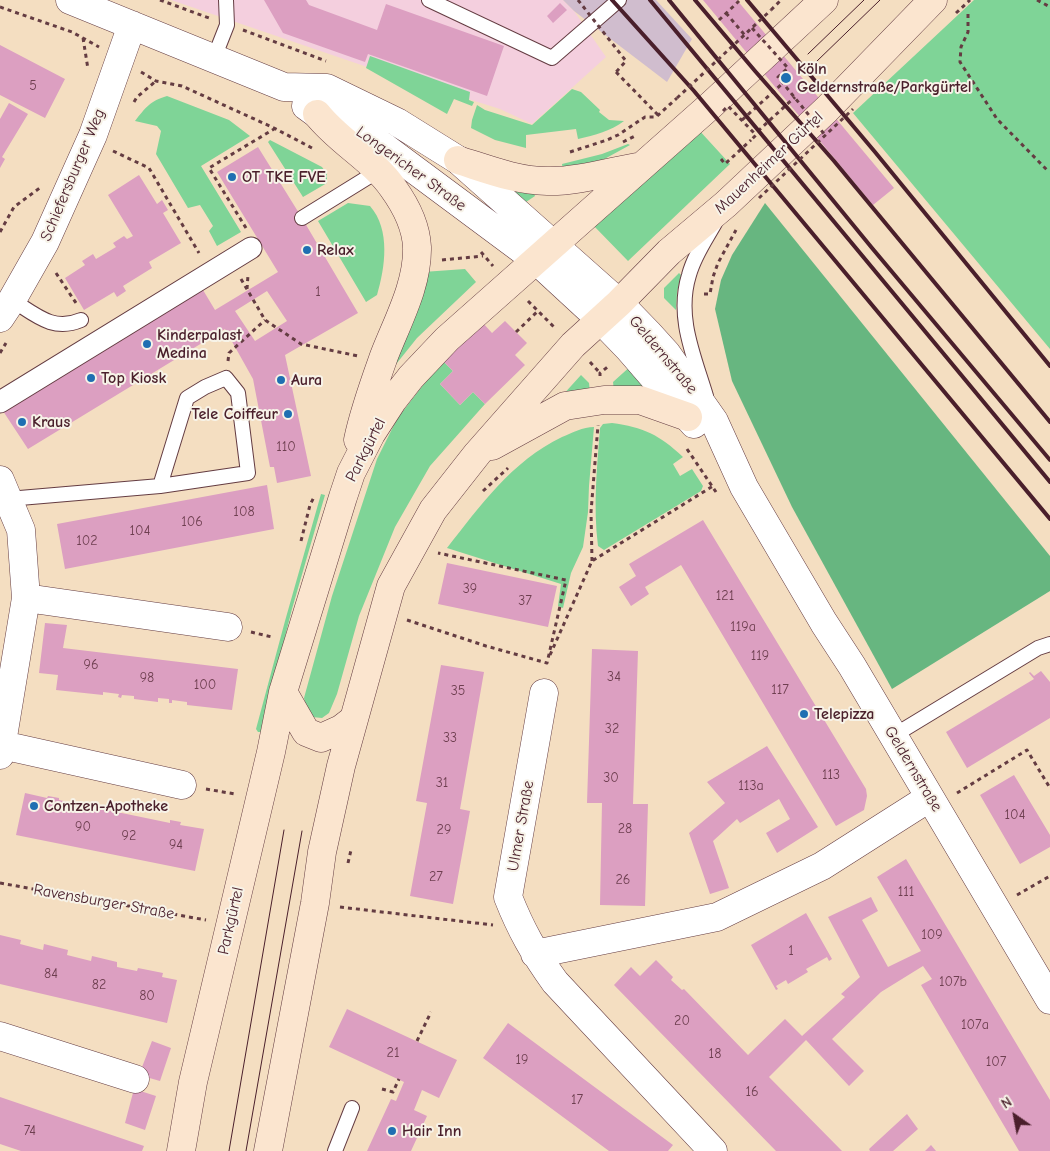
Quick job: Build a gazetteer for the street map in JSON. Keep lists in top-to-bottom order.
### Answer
{
  "streets": {
    "main road": ["Mauenheimer Gürtel", "Parkgürtel"],
    "street": [
      "Longericher Straße",
      "Schiefersburger Weg",
      "Geldernstraße",
      "Ulmer Straße"
    ],
    "path": ["Ravensburger Straße"]
  },
  "crossings": [
    ["Mauenheimer Gürtel", "Geldernstraße"],
    ["Longericher Straße", "Schiefersburger Weg"],
    ["Longericher Straße", "Geldernstraße"],
    ["Longericher Straße", "Parkgürtel"],
    ["Geldernstraße", "Parkgürtel"]
  ],
  "places": [
    "Köln Geldernstraße/Parkgürtel",
    "OT TKE FVE",
    "Relax",
    "Kinderpalast Medina",
    "Top Kiosk",
    "Aura",
    "Tele Coiffeur",
    "Kraus",
    "Telepizza",
    "Contzen-Apotheke",
    "Hair Inn"
  ],
  "house_numbers": [
    "5",
    "1",
    "110",
    "108",
    "106",
    "104",
    "102",
    "39",
    "121",
    "37",
    "119a",
    "119",
    "96",
    "34",
    "98",
    "100",
    "117",
    "35",
    "32",
    "33",
    "113",
    "30",
    "31",
    "113a",
    "104",
    "90",
    "28",
    "29",
    "92",
    "94",
    "27",
    "26",
    "111",
    "109",
    "1",
    "84",
    "107b",
    "82",
    "80",
    "20",
    "107a",
    "21",
    "18",
    "19",
    "107",
    "16",
    "17",
    "74"
  ],
  "north": "top left"
}
